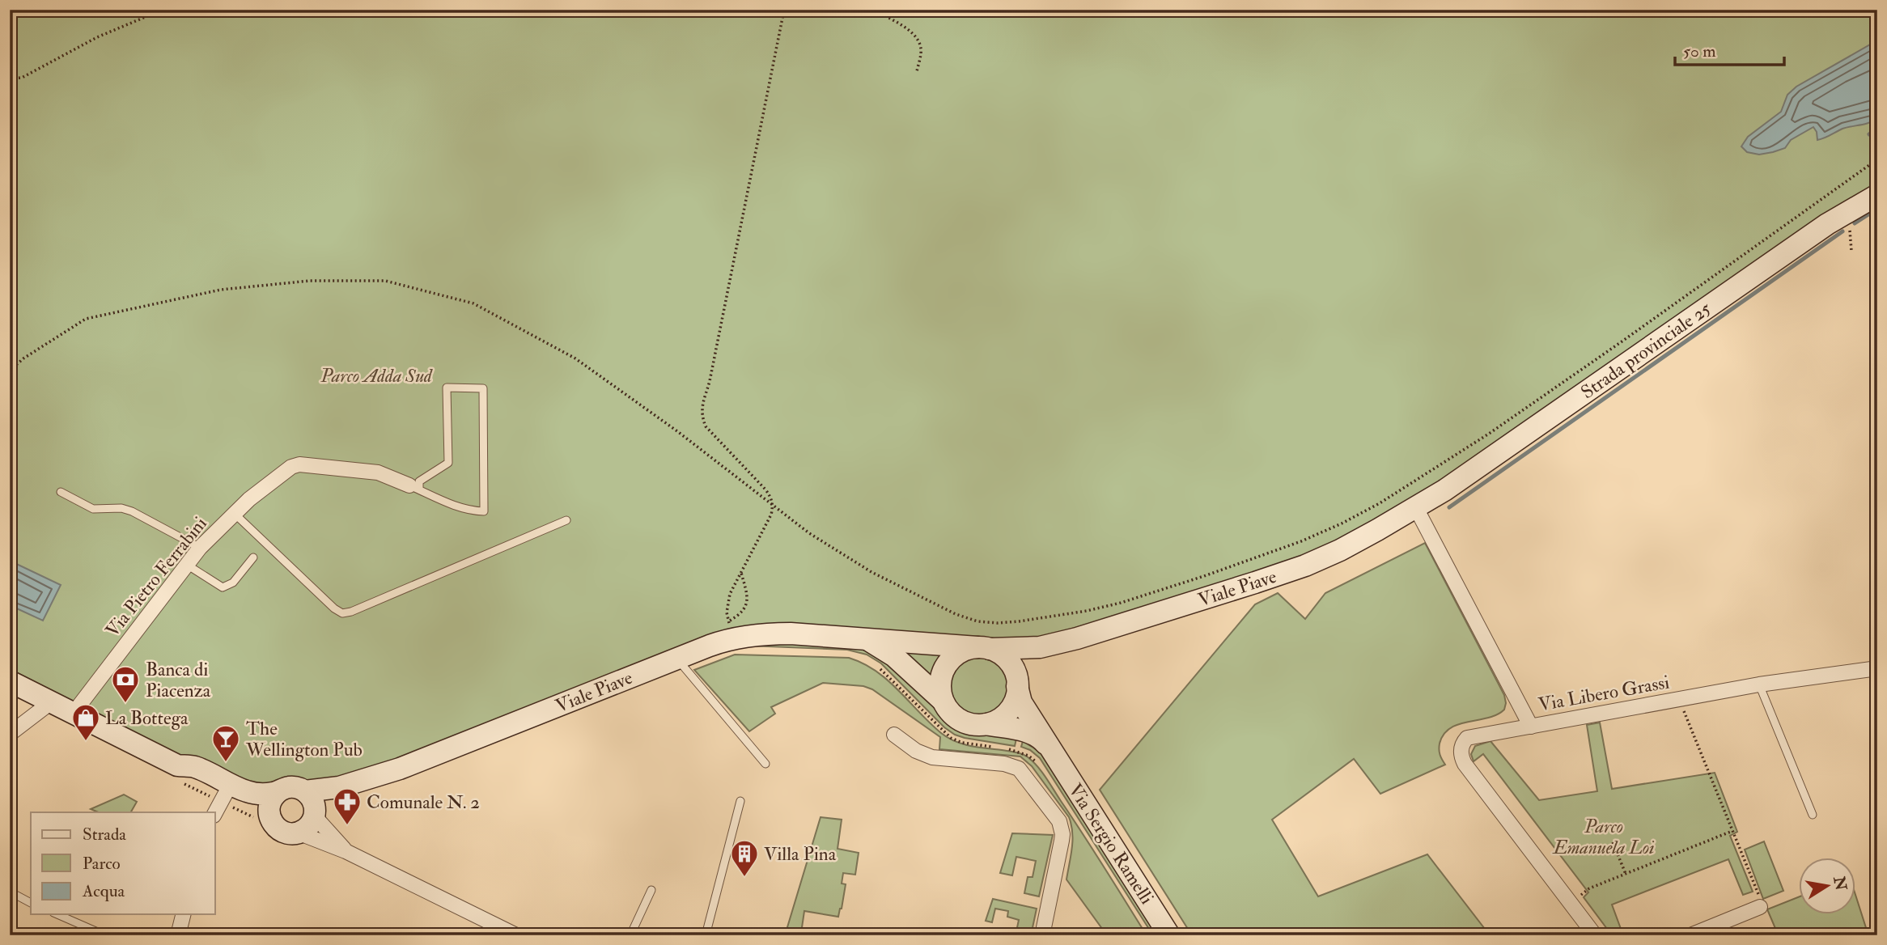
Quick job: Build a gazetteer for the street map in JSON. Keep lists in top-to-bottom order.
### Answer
{
  "streets": {
    "street": [
      "Strada provinciale 25",
      "Via Pietro Ferrabini",
      "Viale Piave",
      "Via Libero Grassi",
      "Via Sergio Ramelli"
    ]
  },
  "crossings": [
    ["Strada provinciale 25", "Viale Piave"],
    ["Viale Piave", "Via Sergio Ramelli"]
  ],
  "parks": ["Parco Adda Sud", "Parco Emanuela Loi"],
  "places": {
    "bank": ["Banca di Piacenza"],
    "shop": ["La Bottega"],
    "bar": ["The Wellington Pub"],
    "pharmacy": ["Comunale N. 2"],
    "building": ["Villa Pina"]
  },
  "legend": ["Strada", "Parco", "Acqua"],
  "scale_bar": "50 m",
  "north": "right"
}
